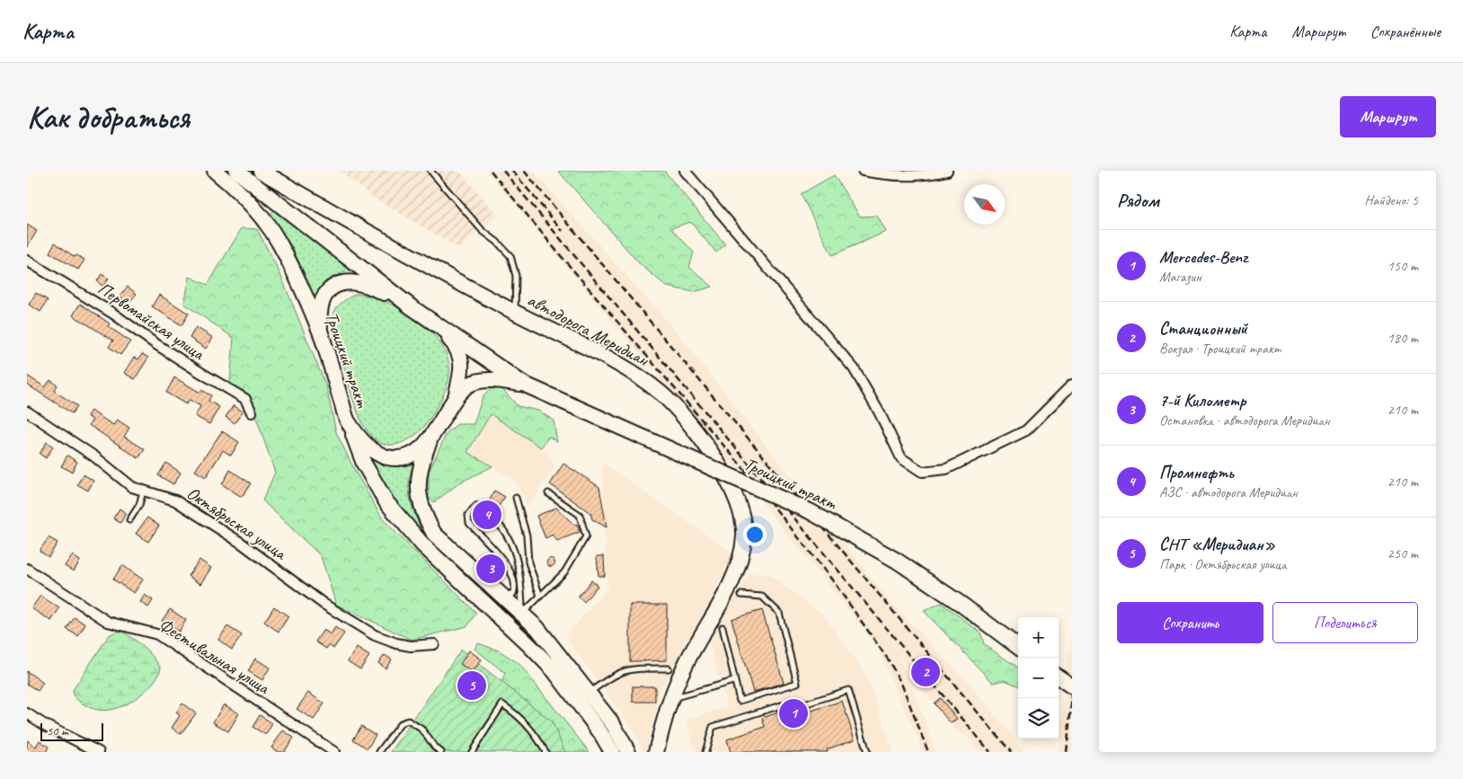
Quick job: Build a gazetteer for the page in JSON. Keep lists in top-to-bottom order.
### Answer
{
  "streets": {
    "main road": ["автодорога Меридиан", "Троицкий тракт"],
    "street": ["Первомайская улица", "Октябрьская улица", "Фестивальная улица"]
  },
  "scale_bar": "50 m",
  "north": "bottom right",
  "page": {
    "header": "Карта",
    "nav": ["Карта", "Маршрут", "Сохранённые"],
    "buttons": [
      "Маршрут",
      ["Сохранить", "Поделиться"]
    ],
    "title": "Как добраться",
    "heading": ["Рядом", "Найдено: 5"],
    "list": [
      {
        "mark": "1",
        "name": "Mercedes-Benz",
        "note": "Магазин",
        "value": "150 m"
      },
      {
        "mark": "2",
        "name": "Станционный",
        "note": "Вокзал · Троицкий тракт",
        "value": "180 m"
      },
      {
        "mark": "3",
        "name": "7-й Километр",
        "note": "Остановка · автодорога Меридиан",
        "value": "210 m"
      },
      {
        "mark": "4",
        "name": "Промнефть",
        "note": "АЗС · автодорога Меридиан",
        "value": "210 m"
      },
      {
        "mark": "5",
        "name": "СНТ «Меридиан»",
        "note": "Парк · Октябрьская улица",
        "value": "250 m"
      }
    ],
    "pins": [
      "4",
      "3",
      "2",
      "5",
      "1"
    ],
    "map_buttons": ["+", "−"],
    "scale": "50 m"
  }
}
